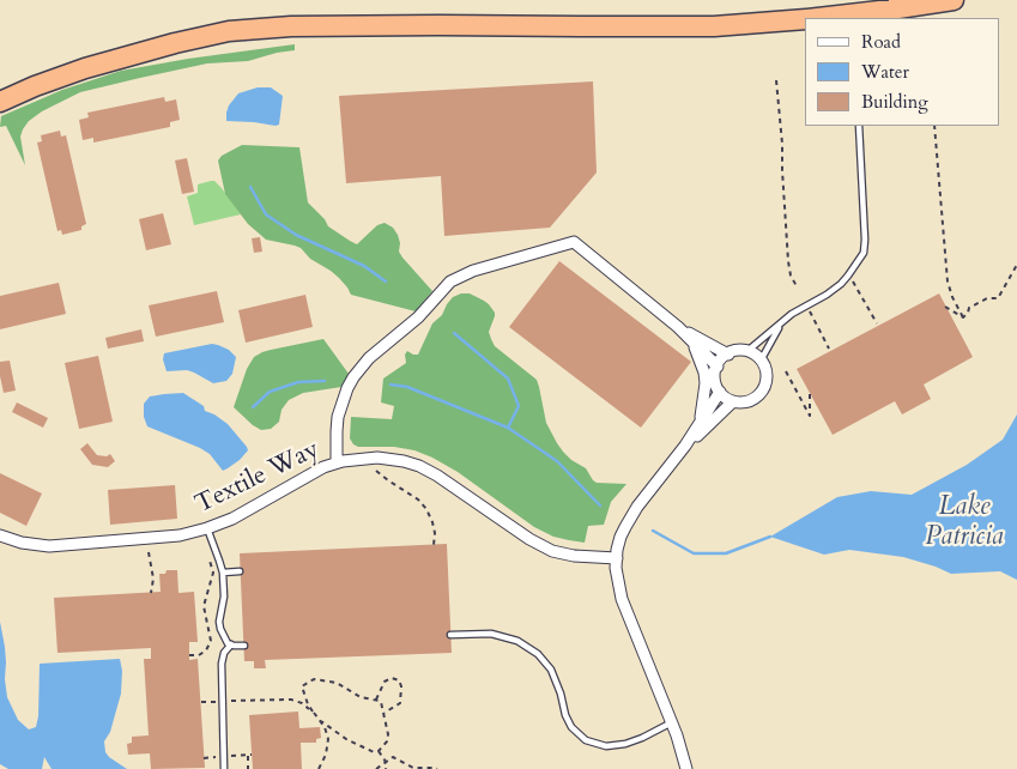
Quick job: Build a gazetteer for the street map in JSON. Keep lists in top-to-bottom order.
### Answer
{
  "streets": {
    "street": ["Textile Way"]
  },
  "water": ["Lake Patricia"],
  "legend": ["Road", "Water", "Building"]
}
